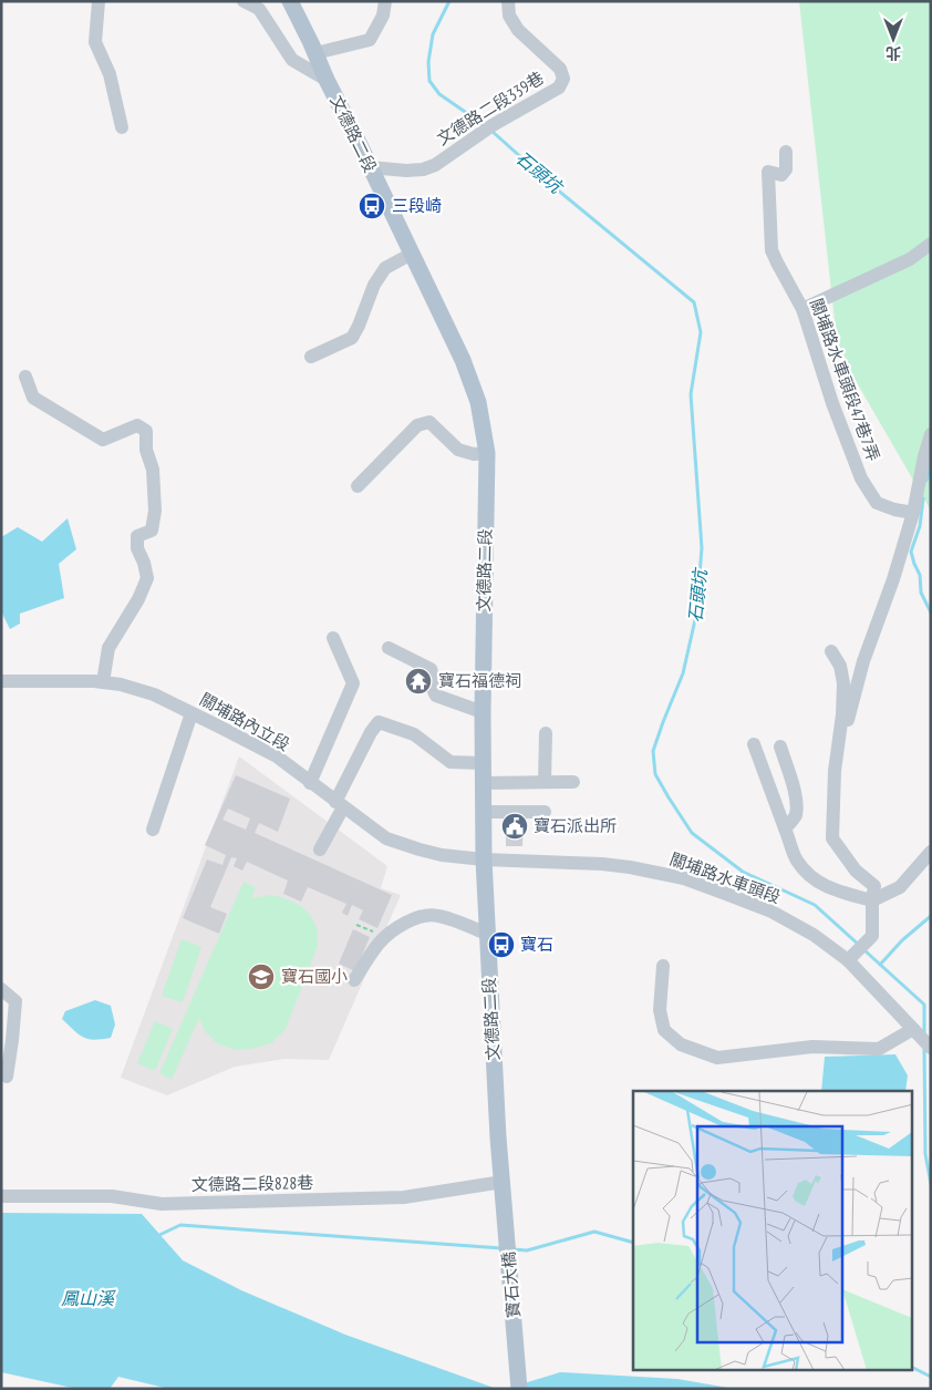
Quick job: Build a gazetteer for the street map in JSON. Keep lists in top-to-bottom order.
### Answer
{
  "streets": {
    "main road": ["文德路二段", "寶石大橋"],
    "street": [
      "文德路二段339巷",
      "關埔路水車頭段47巷7弄",
      "關埔路內立段",
      "關埔路水車頭段",
      "文德路二段828巷"
    ]
  },
  "crossings": [
    ["文德路二段339巷", "文德路二段"],
    ["文德路二段", "關埔路內立段"],
    ["文德路二段", "關埔路水車頭段"],
    ["文德路二段", "文德路二段828巷"],
    ["文德路二段", "寶石大橋"],
    ["關埔路內立段", "關埔路水車頭段"],
    ["文德路二段828巷", "寶石大橋"]
  ],
  "water": ["石頭坑", "鳳山溪"],
  "places": {
    "bus stop": ["三段崎", "寶石"],
    "temple": ["寶石福德祠"],
    "public building": ["寶石派出所"],
    "school or university": ["寶石國小"]
  },
  "north": "bottom"
}
